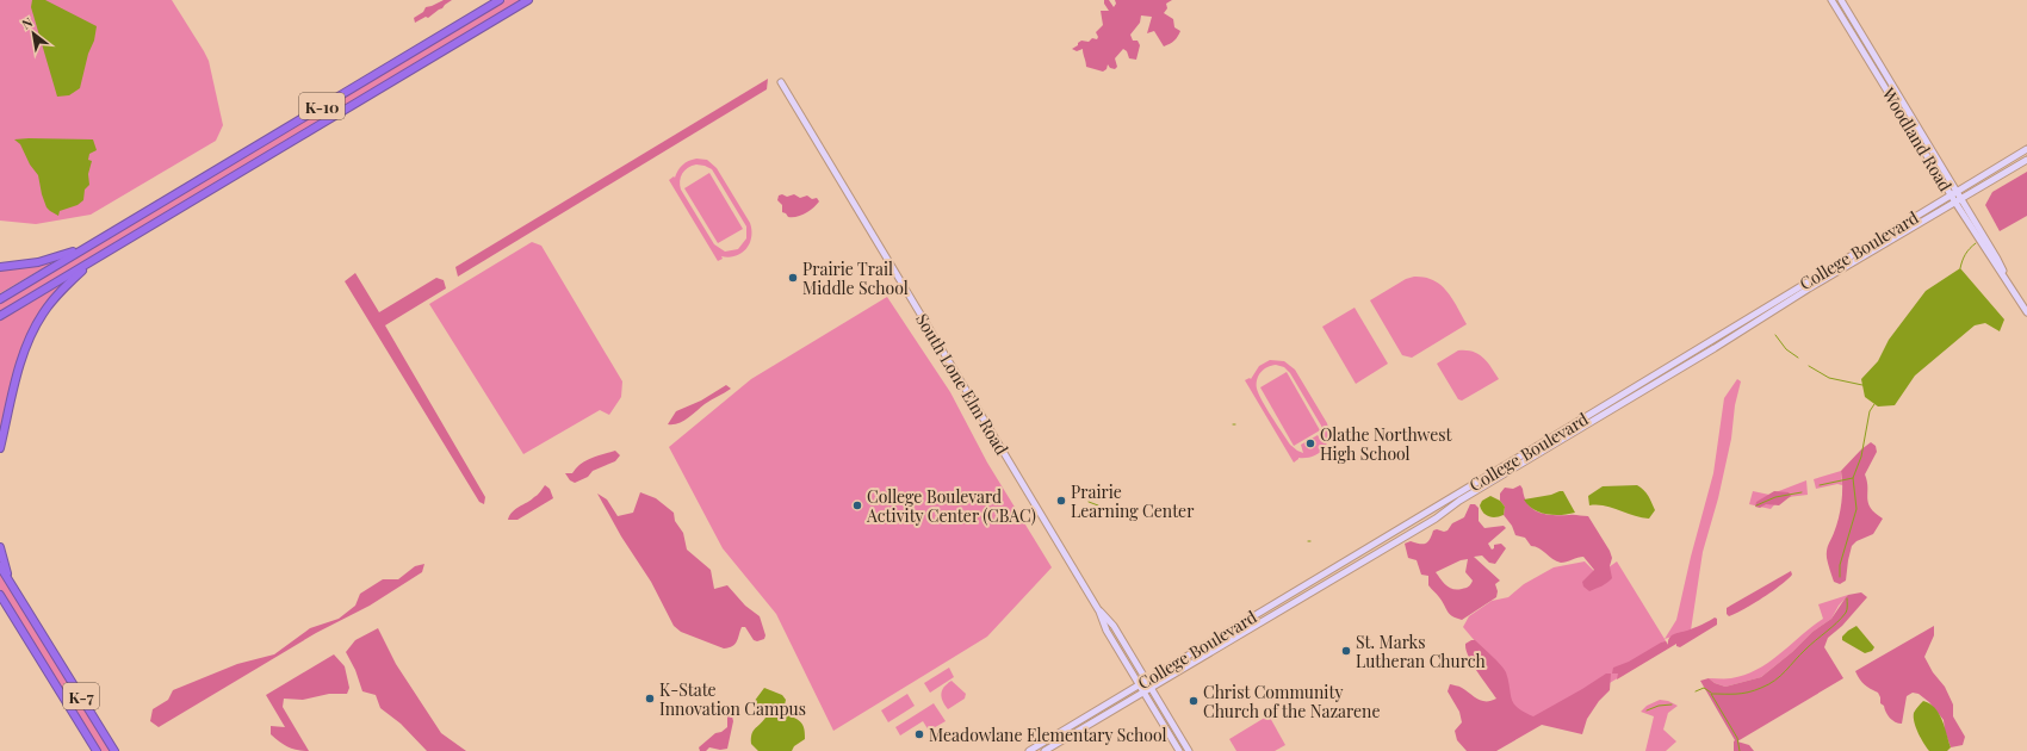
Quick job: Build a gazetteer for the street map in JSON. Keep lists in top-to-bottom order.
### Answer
{
  "streets": {
    "highway": ["K-10", "K-7"],
    "main road": ["Woodland Road", "College Boulevard", "South Lone Elm Road"]
  },
  "crossings": [
    ["Woodland Road", "College Boulevard"],
    ["College Boulevard", "South Lone Elm Road"]
  ],
  "places": [
    "Prairie Trail Middle School",
    "Olathe Northwest High School",
    "Prairie Learning Center",
    "College Boulevard Activity Center (CBAC)",
    "St. Marks Lutheran Church",
    "K-State Innovation Campus",
    "Christ Community Church of the Nazarene",
    "Meadowlane Elementary School"
  ],
  "north": "top left"
}
